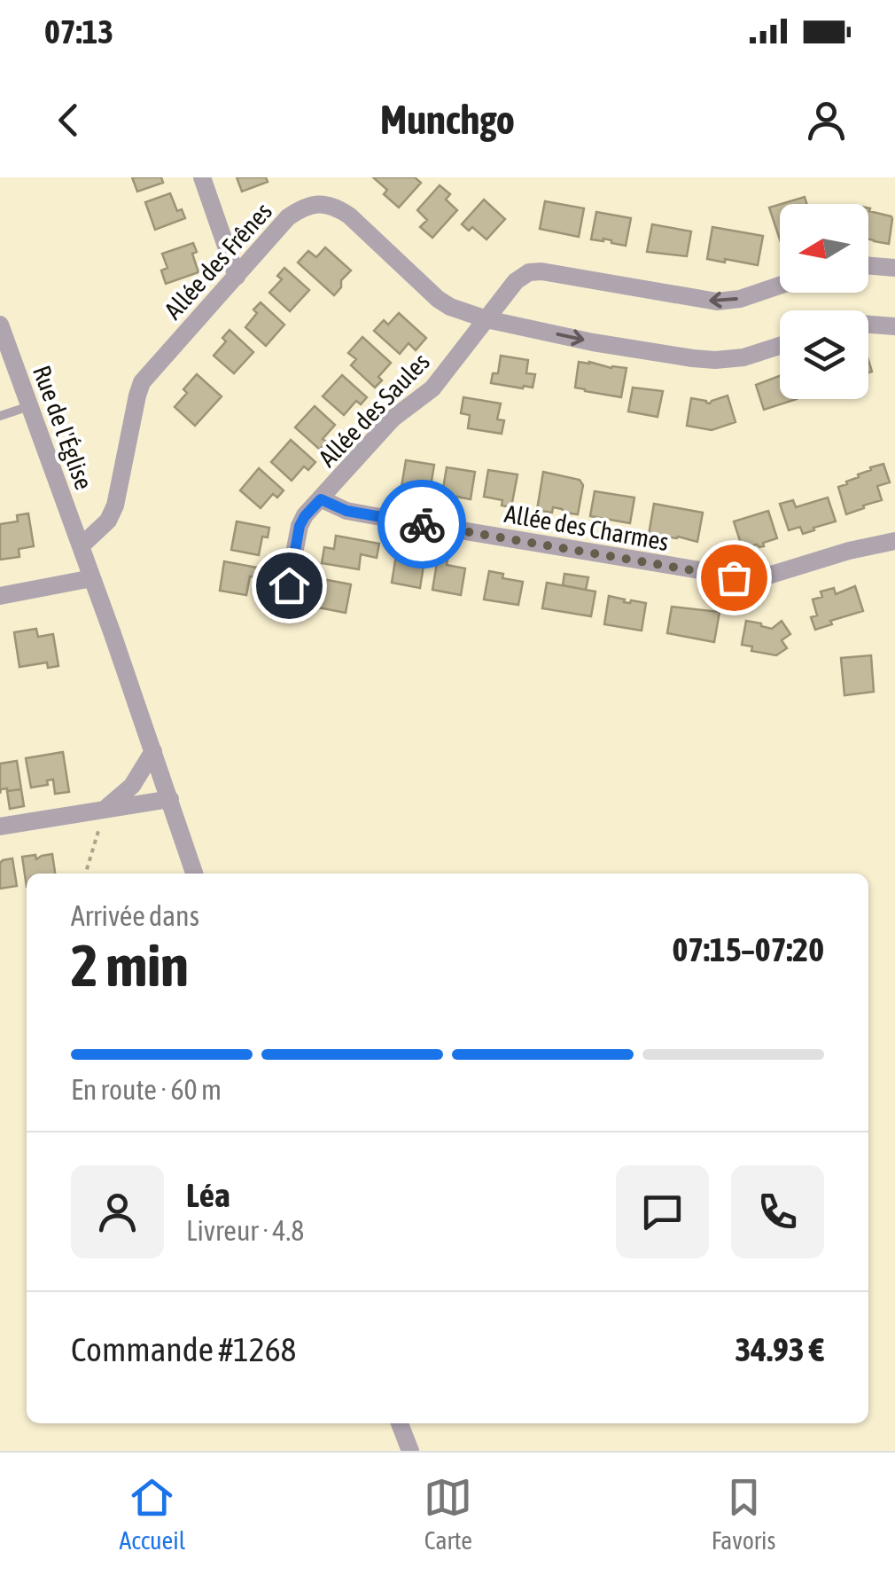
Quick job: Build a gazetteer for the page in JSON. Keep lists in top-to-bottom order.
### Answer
{
  "streets": {
    "street": [
      "Allée des Frênes",
      "Allée des Saules",
      "Rue de l'Église",
      "Allée des Charmes"
    ]
  },
  "crossings": [
    ["Allée des Frênes", "Allée des Saules"],
    ["Allée des Frênes", "Rue de l'Église"],
    ["Allée des Saules", "Allée des Charmes"]
  ],
  "north": "left",
  "page": {
    "status": "07:13",
    "header": "Munchgo",
    "heading": ["2 min", "Arrivée dans", "07:15–07:20"],
    "panel": [
      "Léa",
      "Livreur · 4.8",
      "Commande #1268",
      "34.93 €"
    ],
    "bar": "En route · 60 m",
    "tabs": ["Accueil", "Carte", "Favoris"]
  }
}
